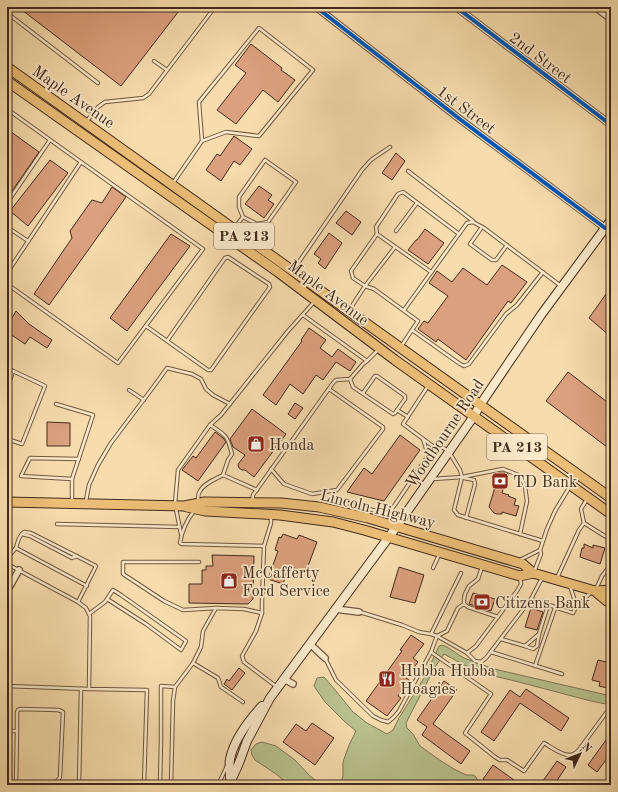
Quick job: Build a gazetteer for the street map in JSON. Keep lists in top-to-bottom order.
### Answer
{
  "streets": {
    "main road": [
      "Maple Avenue",
      "PA 213",
      "Woodbourne Road",
      "Lincoln Highway"
    ],
    "street": ["2nd Street", "1st Street"]
  },
  "crossings": [
    ["Maple Avenue", "Woodbourne Road"],
    ["1st Street", "Woodbourne Road"],
    ["Woodbourne Road", "Lincoln Highway"]
  ],
  "places": {
    "shop": ["Honda", "McCafferty Ford Service"],
    "bank": ["TD Bank", "Citizens Bank"],
    "restaurant": ["Hubba Hubba Hoagies"]
  },
  "north": "top right"
}
